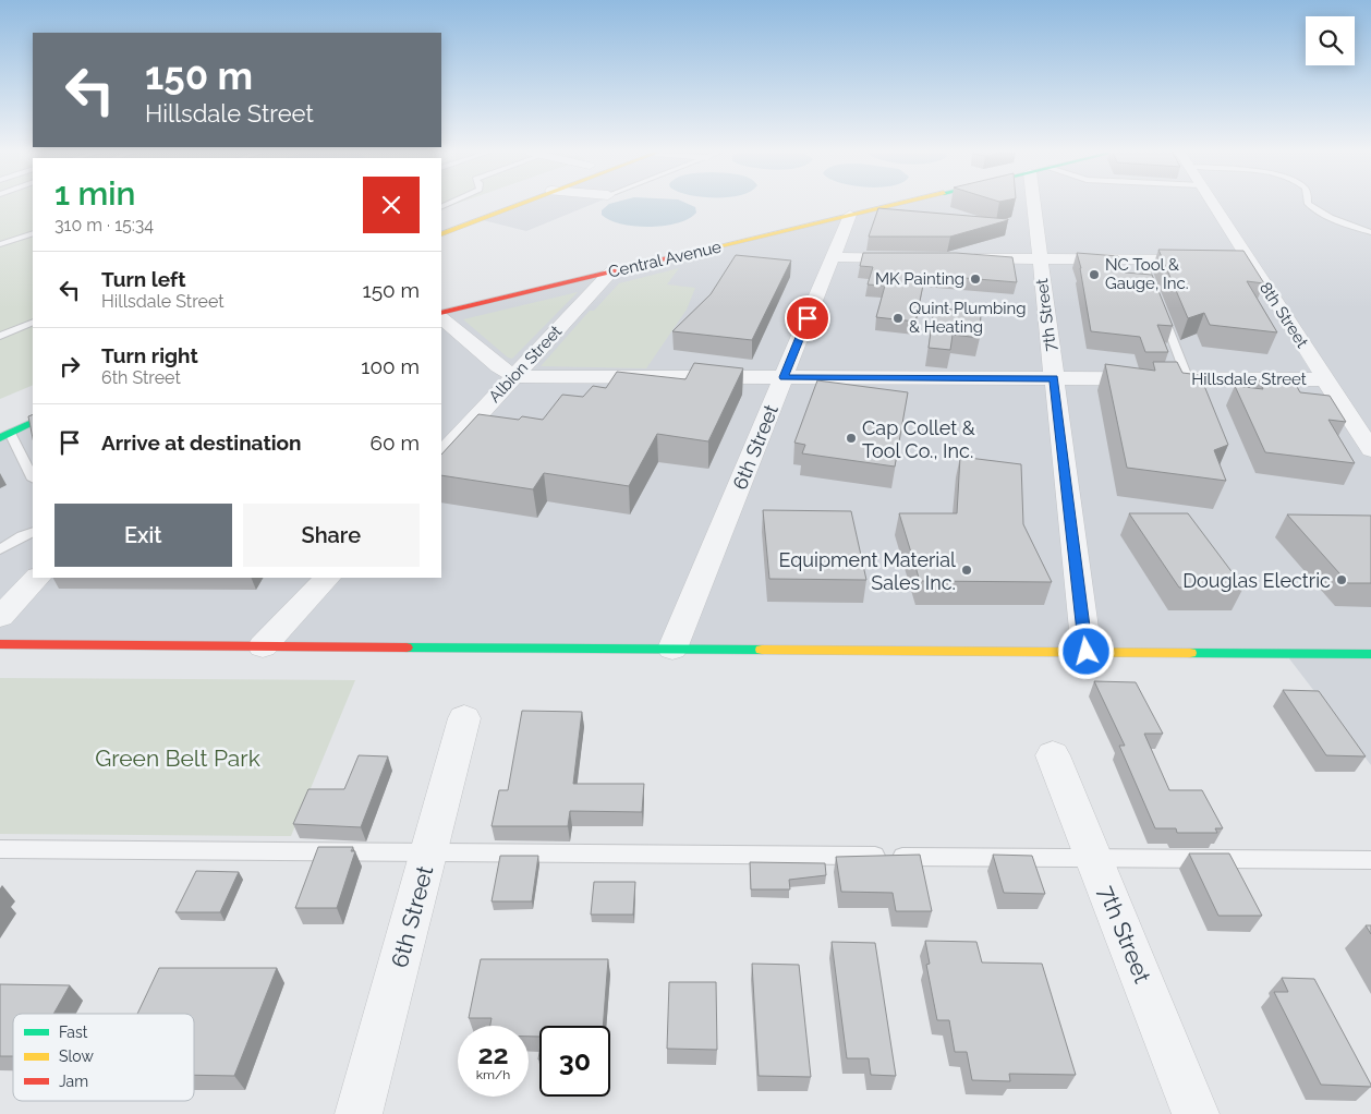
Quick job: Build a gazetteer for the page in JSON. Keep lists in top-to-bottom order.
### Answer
{
  "streets": {
    "street": [
      "Central Avenue",
      "7th Street",
      "8th Street",
      "Albion Street",
      "Hillsdale Street",
      "6th Street"
    ]
  },
  "crossings": [
    ["Central Avenue", "Albion Street"],
    ["Central Avenue", "6th Street"],
    ["7th Street", "Hillsdale Street"],
    ["8th Street", "Hillsdale Street"],
    ["Albion Street", "Hillsdale Street"],
    ["Hillsdale Street", "6th Street"]
  ],
  "parks": ["Green Belt Park"],
  "places": [
    "NC Tool & Gauge, Inc.",
    "MK Painting",
    "Quint Plumbing & Heating",
    "Cap Collet & Tool Co., Inc.",
    "Equipment Material Sales Inc.",
    "Douglas Electric"
  ],
  "legend": ["Fast", "Slow", "Jam"],
  "page": {
    "turn": ["150 m", "Hillsdale Street"],
    "heading": ["1 min", "310 m · 15:34"],
    "list": [
      {
        "name": "Turn left",
        "note": "Hillsdale Street",
        "value": "150 m"
      },
      {
        "name": "Turn right",
        "note": "6th Street",
        "value": "100 m"
      },
      {
        "name": "Arrive at destination",
        "value": "60 m"
      }
    ],
    "buttons": ["Exit", "Share"],
    "speed": "22 km/h",
    "limit": "30"
  }
}
